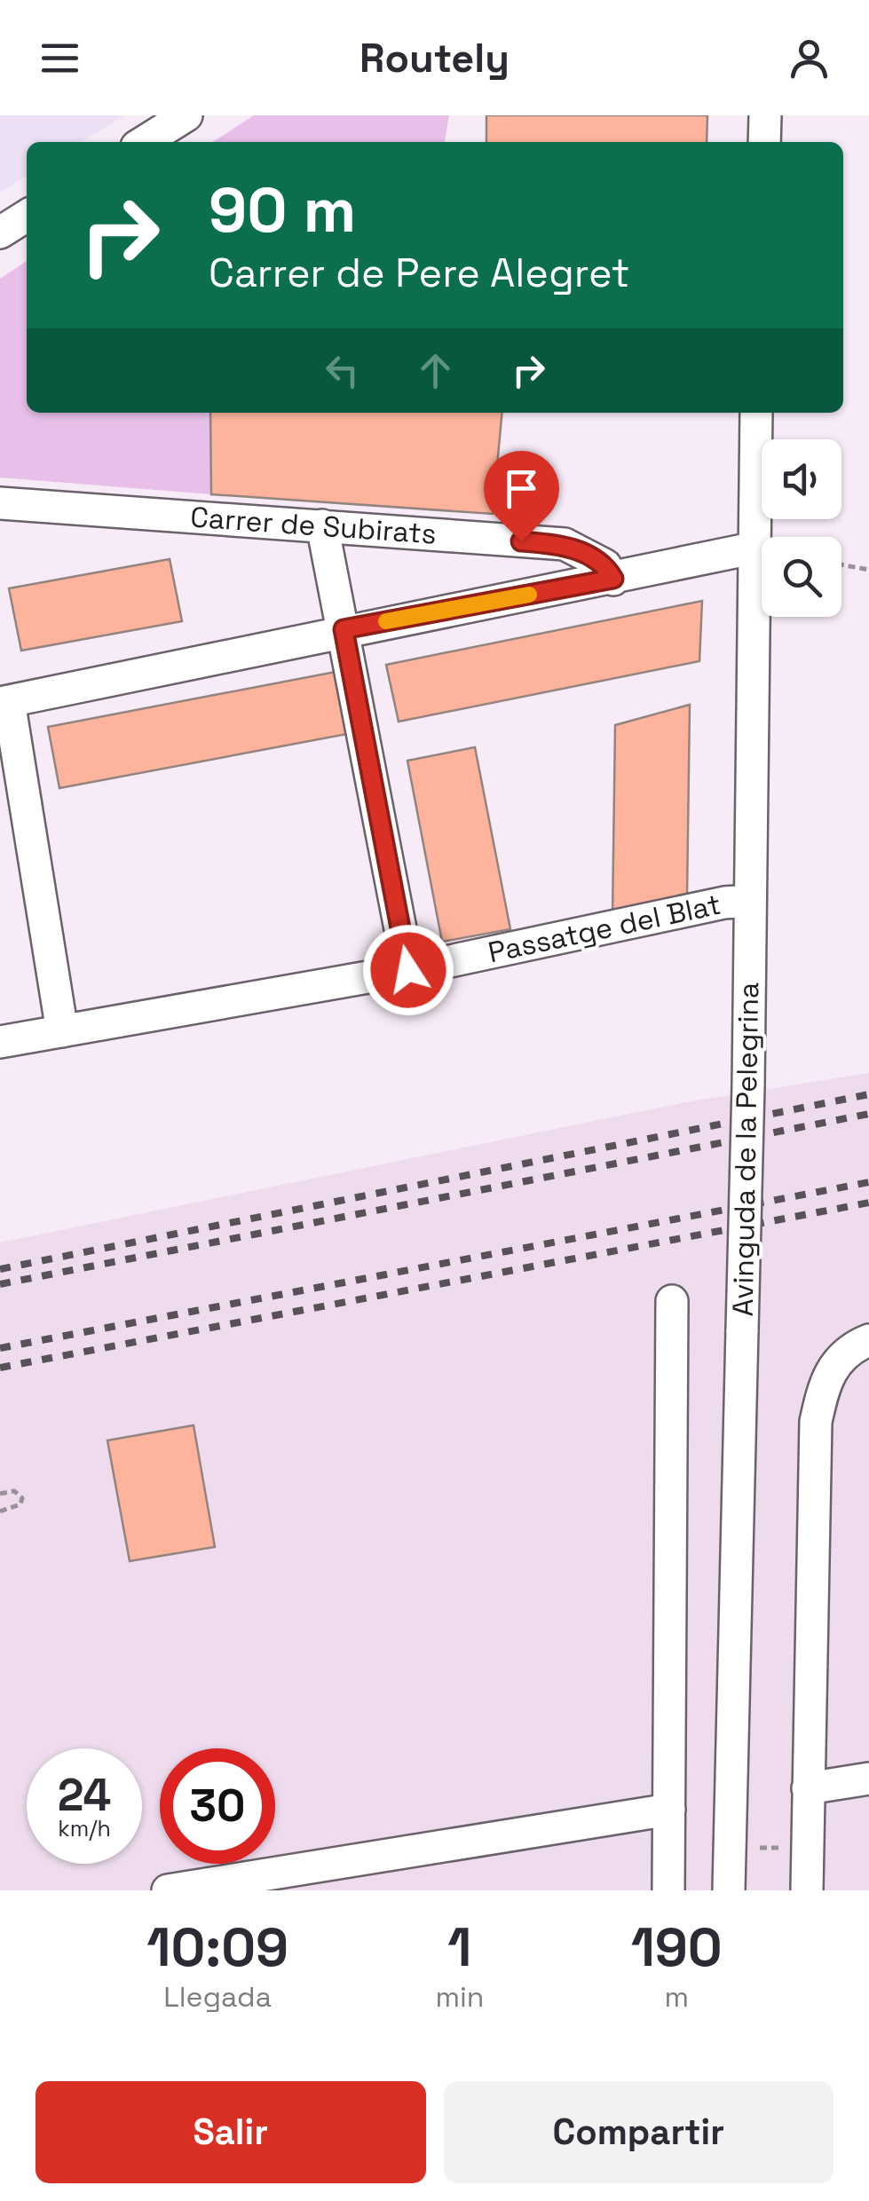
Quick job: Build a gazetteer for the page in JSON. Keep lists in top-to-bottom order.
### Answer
{
  "streets": {
    "street": ["Carrer de Subirats", "Passatge del Blat", "Avinguda de la Pelegrina"]
  },
  "crossings": [
    ["Passatge del Blat", "Avinguda de la Pelegrina"]
  ],
  "page": {
    "header": "Routely",
    "turn": ["90 m", "Carrer de Pere Alegret"],
    "speed": "24 km/h",
    "limit": "30",
    "eta": [
      "10:09",
      "Llegada",
      "1",
      "min",
      "190",
      "m"
    ],
    "buttons": ["Salir", "Compartir"]
  }
}
